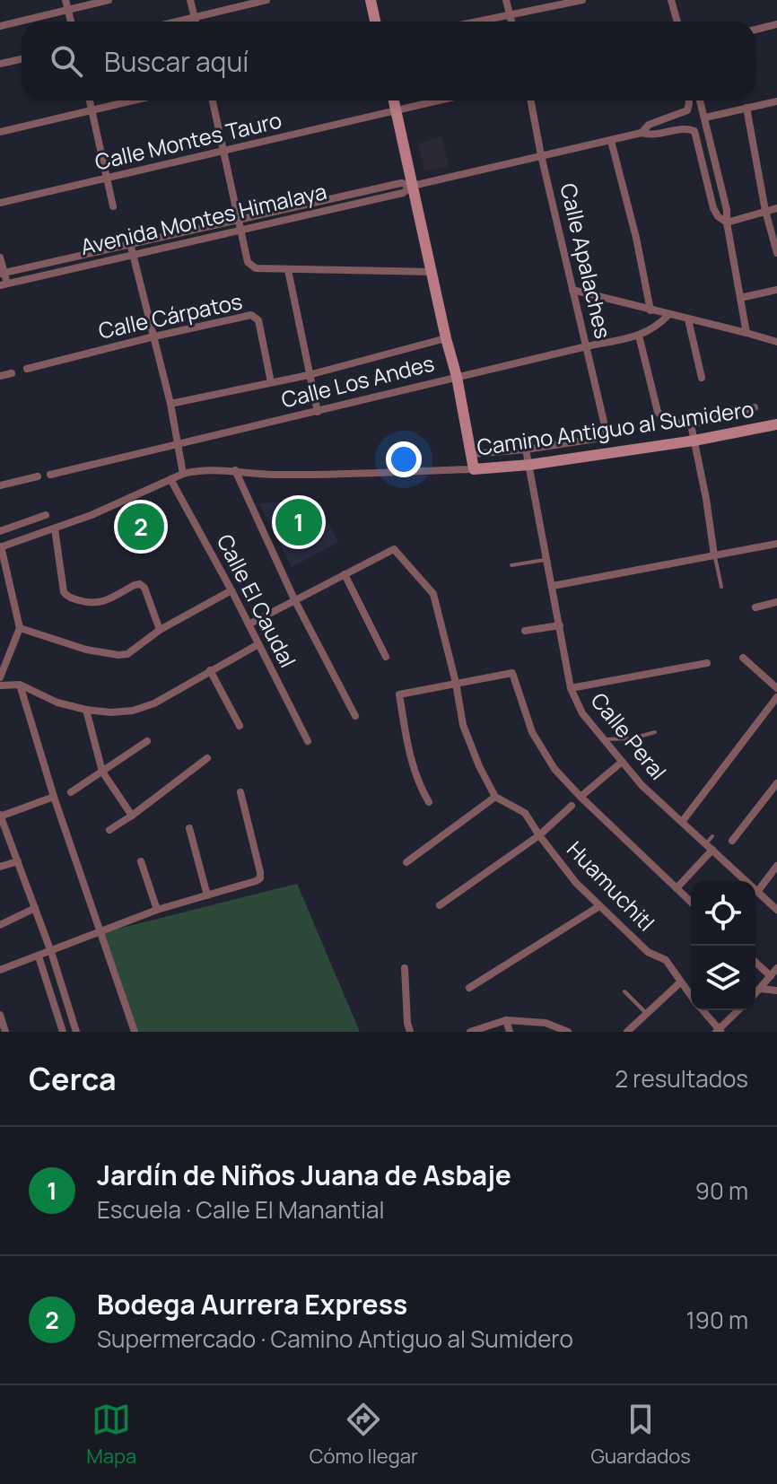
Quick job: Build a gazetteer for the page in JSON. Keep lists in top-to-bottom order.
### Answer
{
  "streets": {
    "main road": ["Camino Antiguo al Sumidero"],
    "street": [
      "Calle Montes Tauro",
      "Avenida Montes Himalaya",
      "Calle Apalaches",
      "Calle Cárpatos",
      "Calle Los Andes",
      "Calle El Caudal",
      "Calle Peral",
      "Huamuchitl"
    ]
  },
  "crossings": [
    ["Avenida Montes Himalaya", "Calle Apalaches"],
    ["Calle Apalaches", "Calle Los Andes"],
    ["Calle Apalaches", "Calle Peral"],
    ["Calle Cárpatos", "Calle Los Andes"],
    ["Camino Antiguo al Sumidero", "Calle El Caudal"],
    ["Camino Antiguo al Sumidero", "Calle Peral"]
  ],
  "page": {
    "search": "Buscar aquí",
    "pins": ["1", "2"],
    "heading": ["Cerca", "2 resultados"],
    "list": [
      {
        "mark": "1",
        "name": "Jardín de Niños Juana de Asbaje",
        "note": "Escuela · Calle El Manantial",
        "value": "90 m"
      },
      {
        "mark": "2",
        "name": "Bodega Aurrera Express",
        "note": "Supermercado · Camino Antiguo al Sumidero",
        "value": "190 m"
      }
    ],
    "nav": ["Mapa", "Cómo llegar", "Guardados"]
  }
}
